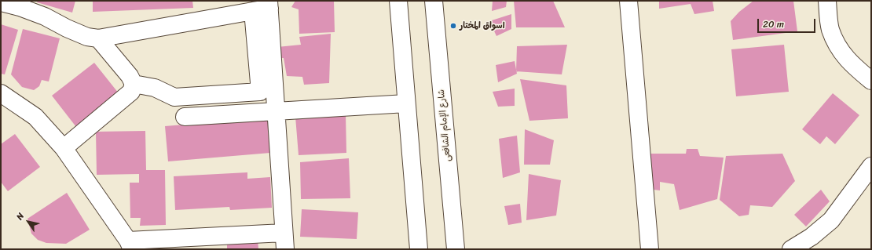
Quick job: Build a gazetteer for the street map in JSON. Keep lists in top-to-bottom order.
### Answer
{
  "streets": {
    "street": ["شارع الإمام الشافعى"]
  },
  "places": ["اسواق المختار"],
  "scale_bar": "20 m",
  "north": "top left"
}
